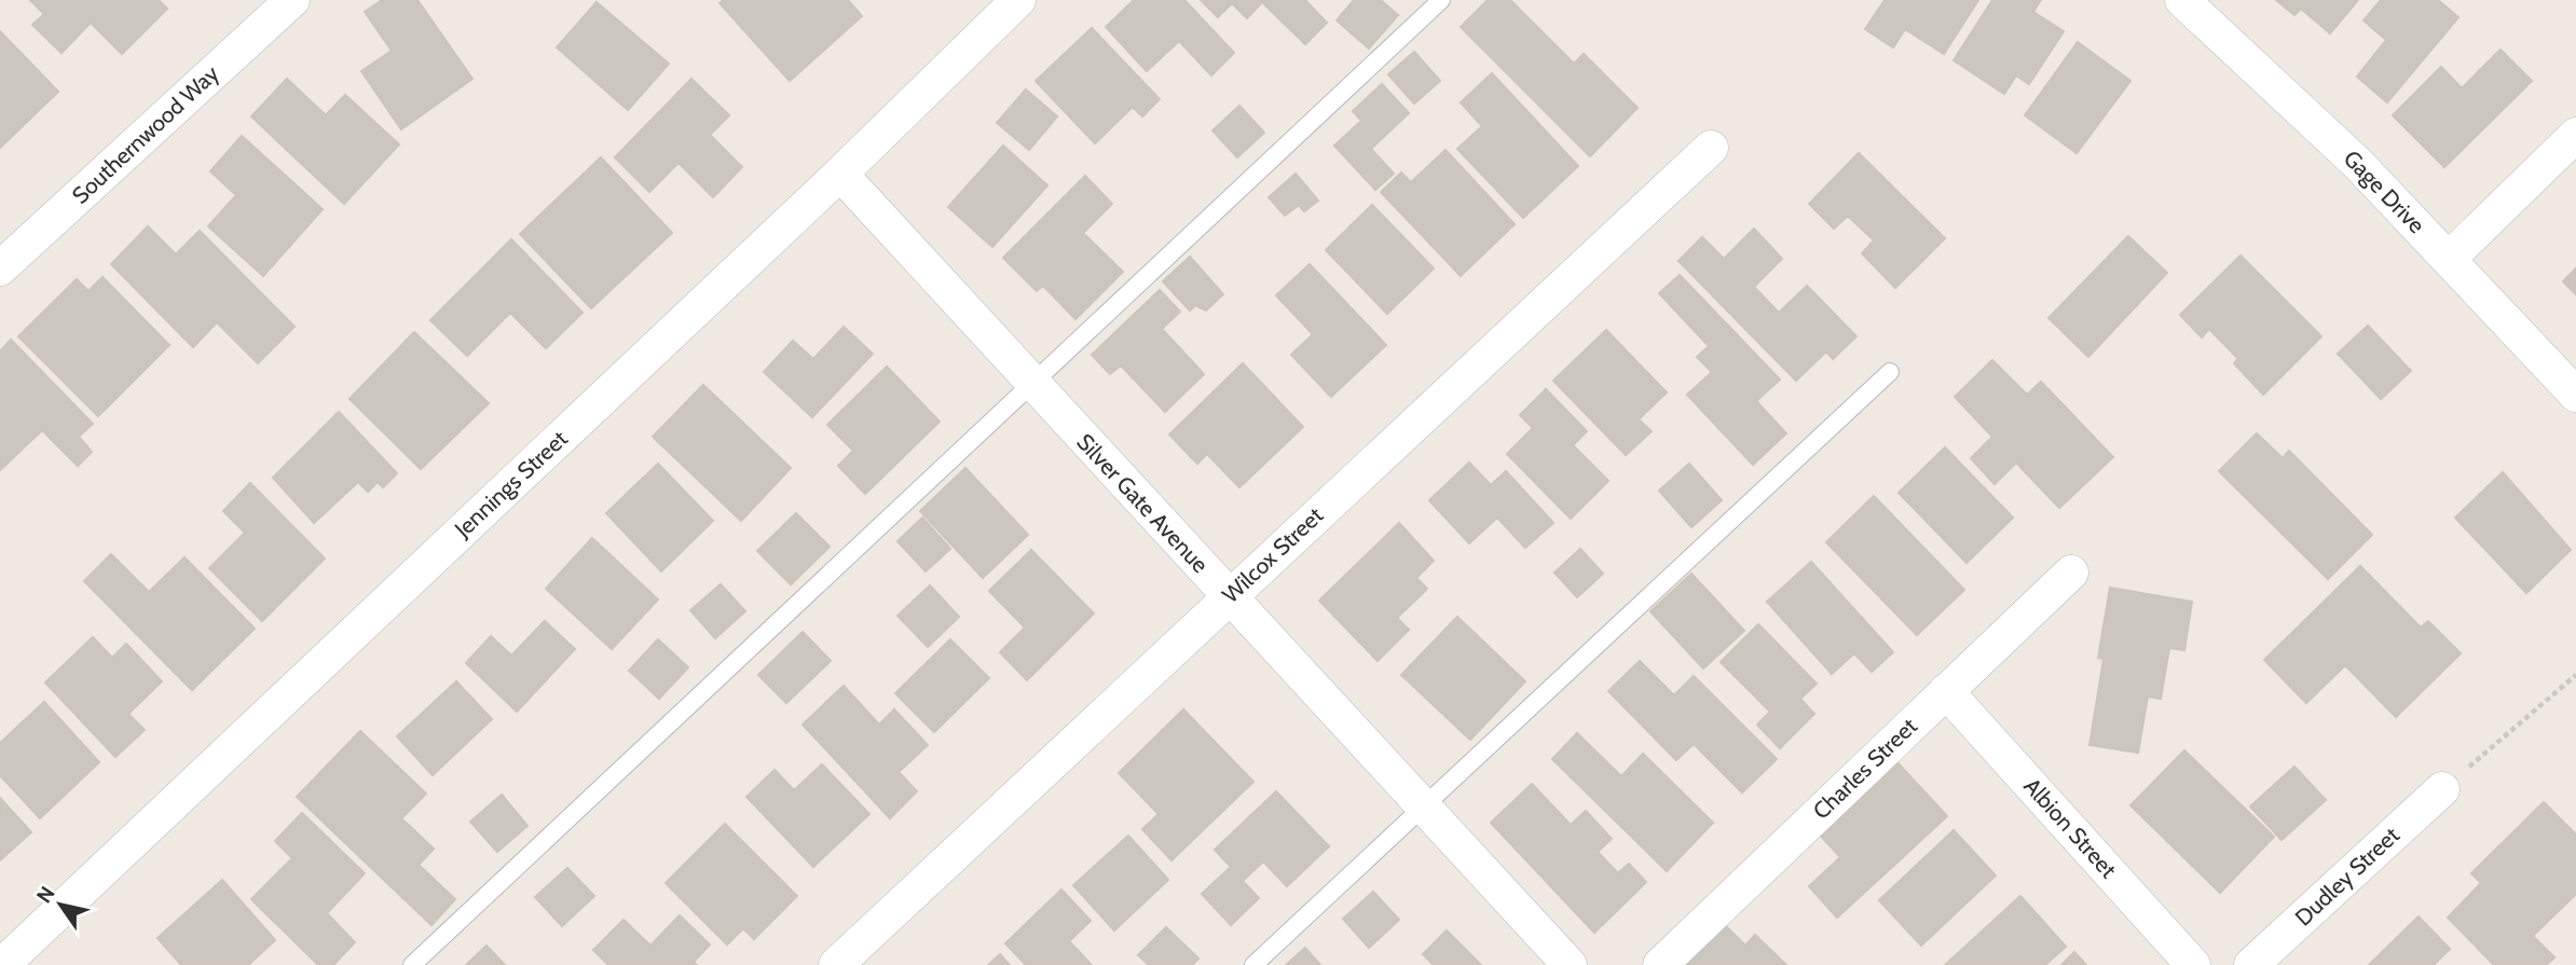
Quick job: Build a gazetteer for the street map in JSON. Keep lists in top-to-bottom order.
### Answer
{
  "streets": {
    "street": [
      "Southernwood Way",
      "Gage Drive",
      "Jennings Street",
      "Silver Gate Avenue",
      "Wilcox Street",
      "Charles Street",
      "Albion Street",
      "Dudley Street"
    ]
  },
  "crossings": [
    ["Jennings Street", "Silver Gate Avenue"],
    ["Silver Gate Avenue", "Wilcox Street"],
    ["Charles Street", "Albion Street"]
  ],
  "north": "top left"
}
